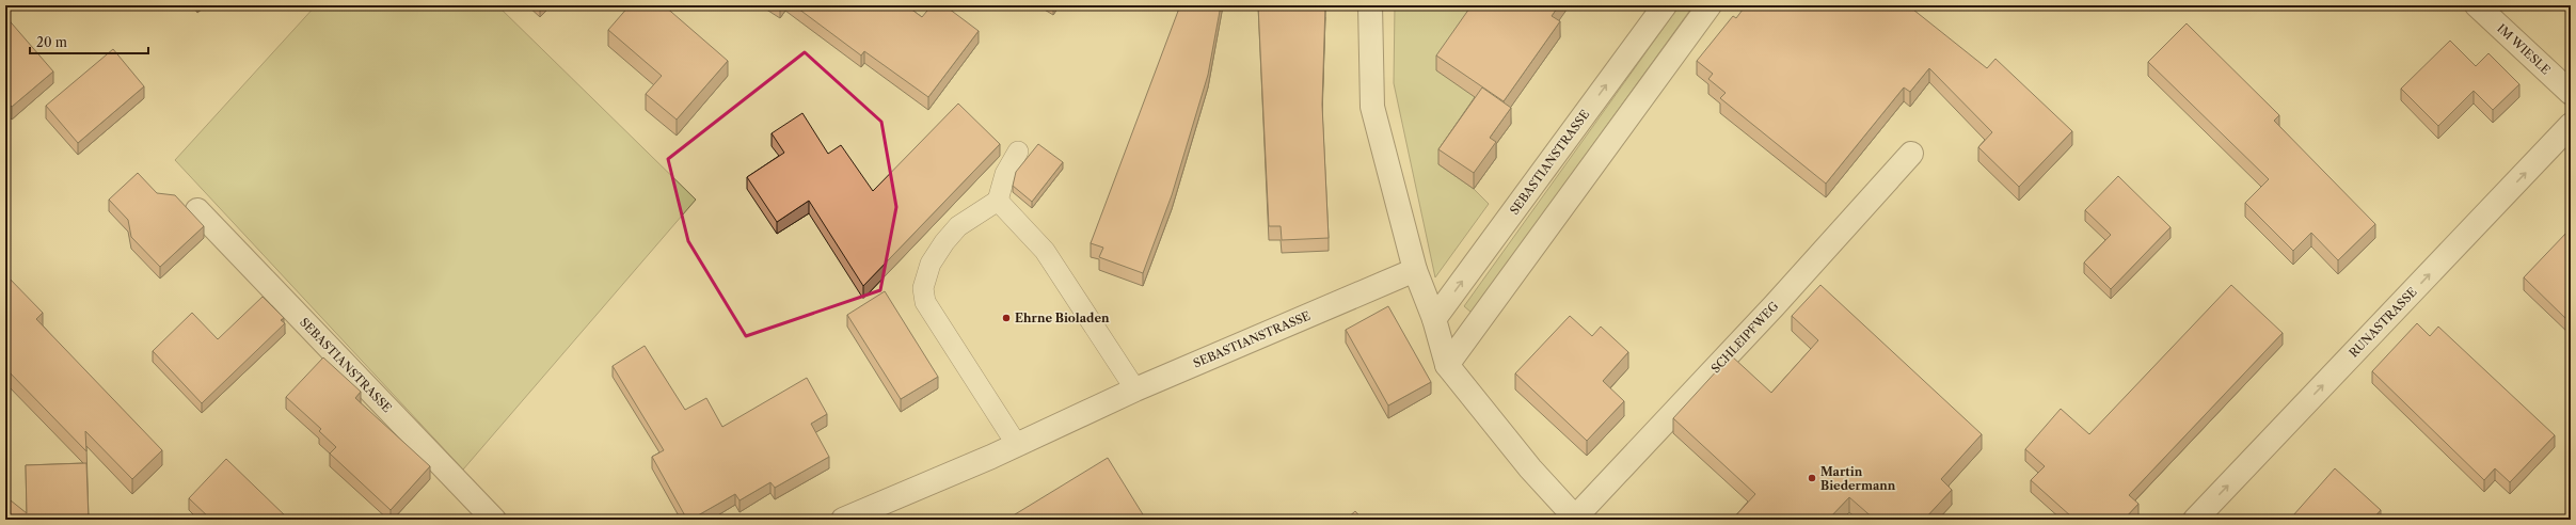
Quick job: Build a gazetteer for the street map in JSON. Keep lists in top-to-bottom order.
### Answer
{
  "streets": {
    "street": [
      "IM WIESLE",
      "SEBASTIANSTRASSE",
      "RUNASTRASSE",
      "SCHLEIPFWEG"
    ]
  },
  "crossings": [
    ["SEBASTIANSTRASSE", "SCHLEIPFWEG"]
  ],
  "one_way": ["RUNASTRASSE"],
  "places": ["Ehrne Bioladen", "Martin Biedermann"],
  "scale_bar": "20 m"
}
